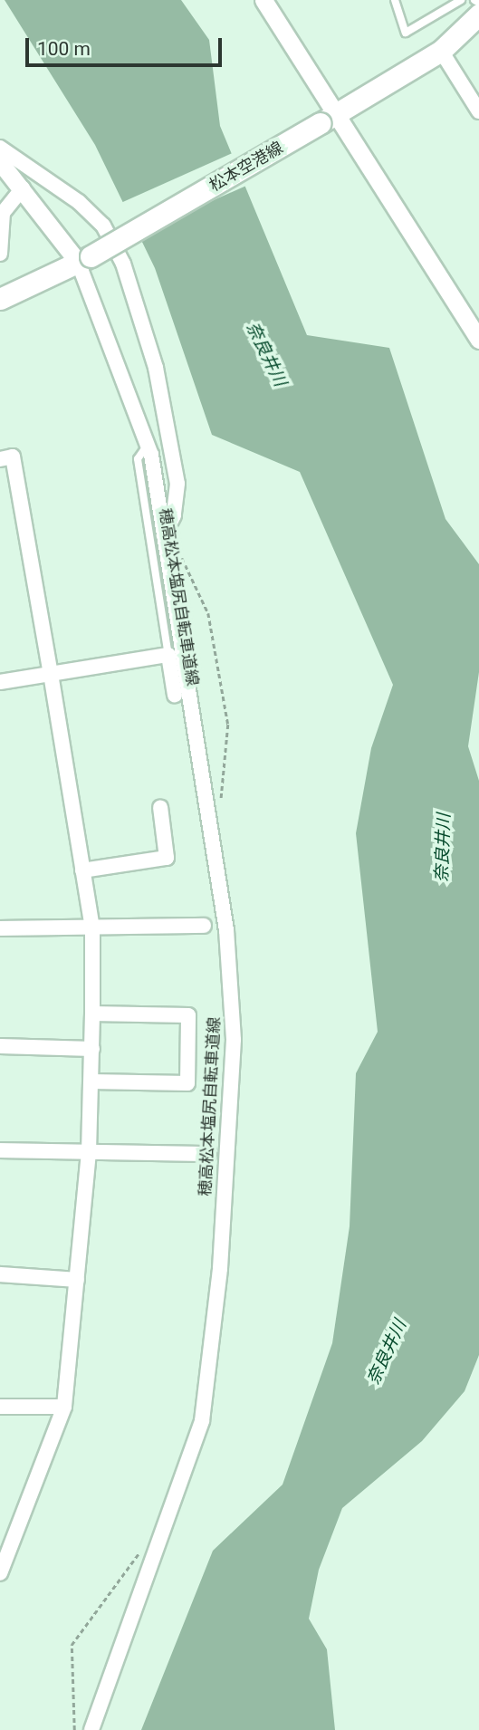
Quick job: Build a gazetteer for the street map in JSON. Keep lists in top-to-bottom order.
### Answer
{
  "streets": {
    "main road": ["松本空港線"]
  },
  "water": ["奈良井川"],
  "scale_bar": "100 m"
}
